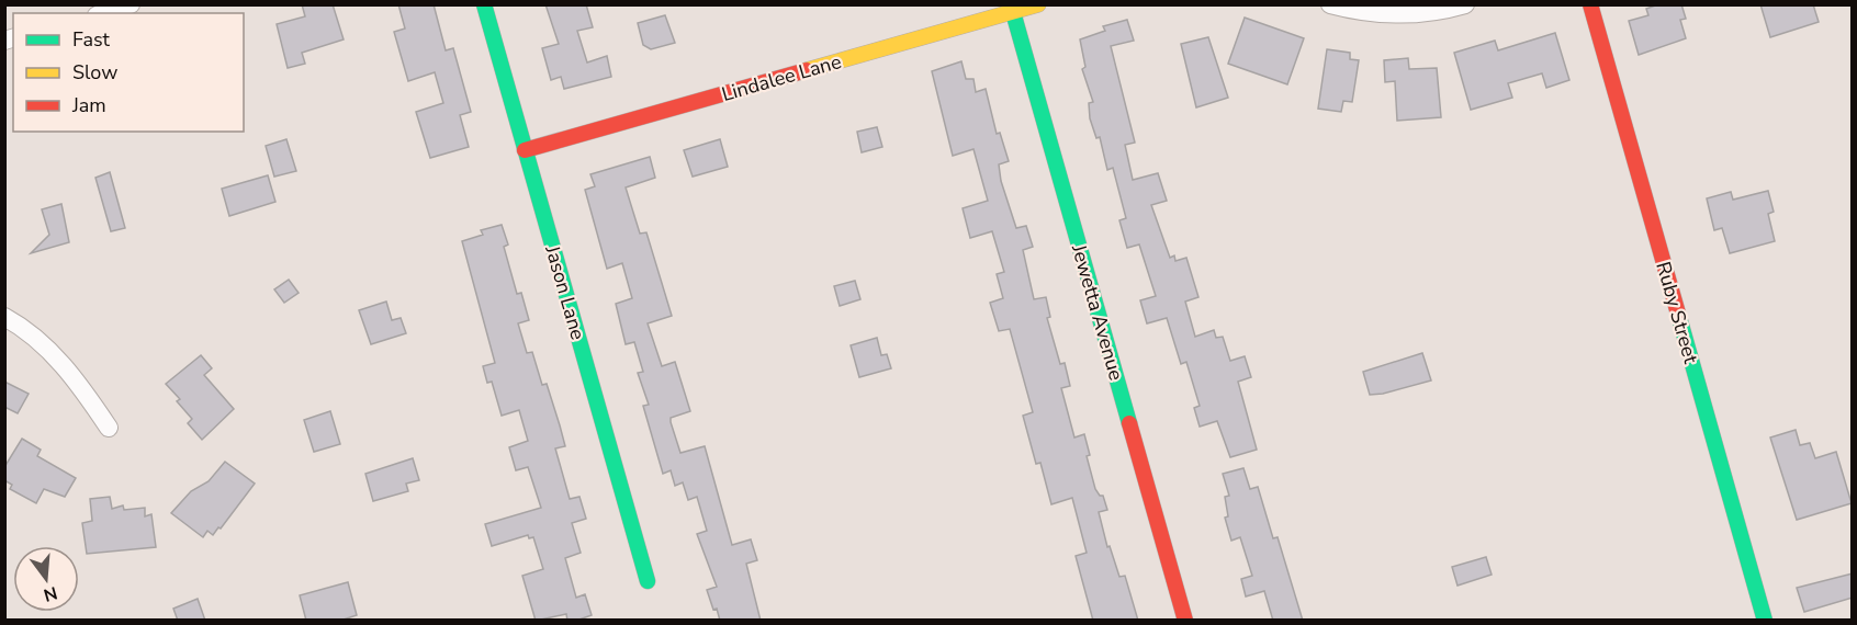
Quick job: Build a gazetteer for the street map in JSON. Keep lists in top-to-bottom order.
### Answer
{
  "streets": {
    "street": [
      "Lindalee Lane",
      "Jason Lane",
      "Jewetta Avenue",
      "Ruby Street"
    ]
  },
  "crossings": [
    ["Lindalee Lane", "Jason Lane"],
    ["Lindalee Lane", "Jewetta Avenue"]
  ],
  "legend": ["Fast", "Slow", "Jam"],
  "north": "bottom"
}
